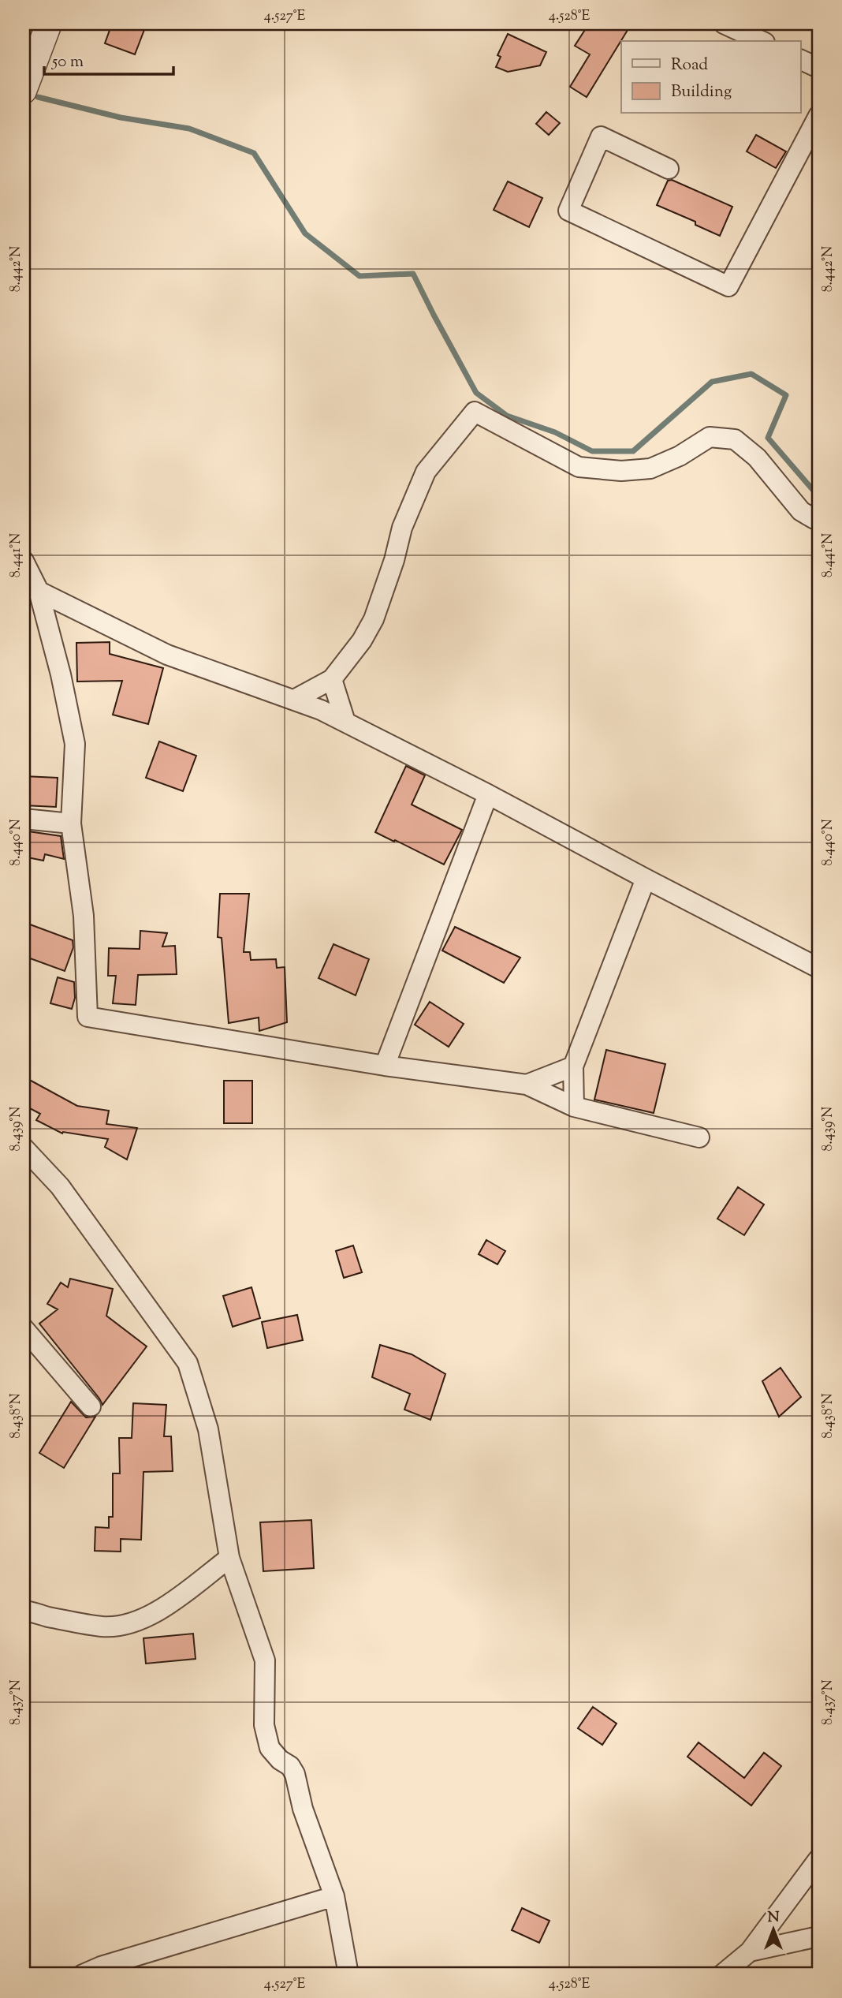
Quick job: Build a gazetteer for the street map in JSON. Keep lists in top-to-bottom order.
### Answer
{
  "legend": ["Road", "Building"],
  "scale_bar": "50 m",
  "north": "top",
  "coordinates": [
    "4.527°E",
    "4.528°E",
    "8.442°N",
    "8.441°N",
    "8.440°N",
    "8.439°N",
    "8.438°N",
    "8.437°N"
  ]
}
